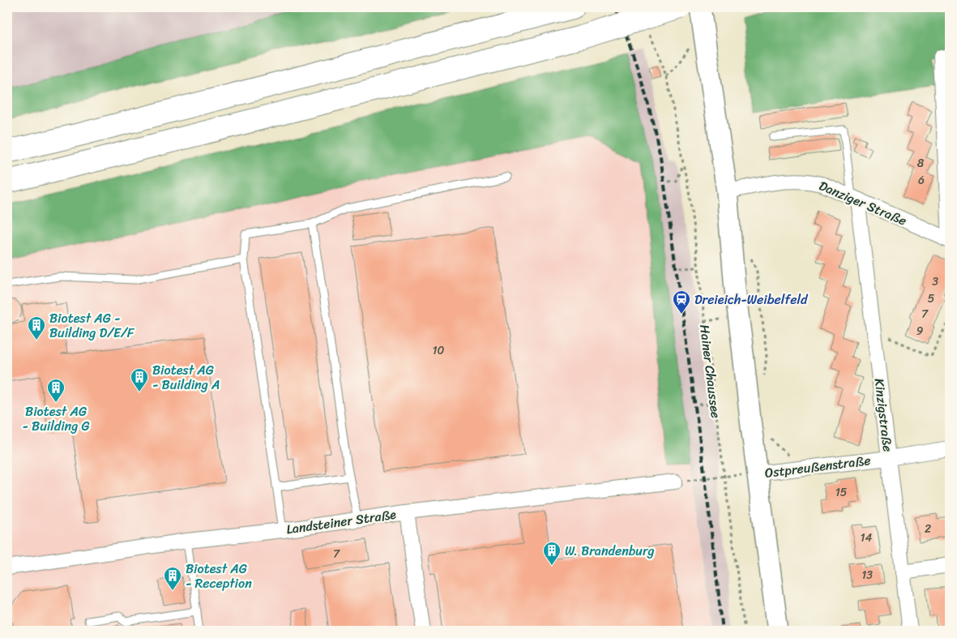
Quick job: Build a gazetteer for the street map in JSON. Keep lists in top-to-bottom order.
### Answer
{
  "streets": {
    "street": [
      "Danziger Straße",
      "Kinzigstraße",
      "Ostpreußenstraße",
      "Landsteiner Straße"
    ],
    "path": ["Hainer Chaussee"]
  },
  "crossings": [
    ["Danziger Straße", "Kinzigstraße"],
    ["Kinzigstraße", "Ostpreußenstraße"]
  ],
  "places": {
    "station": ["Dreieich-Weibelfeld"],
    "building": [
      "Biotest AG - Building D/E/F",
      "Biotest AG - Building A",
      "Biotest AG - Building G",
      "W. Brandenburg",
      "Biotest AG - Reception"
    ]
  },
  "house_numbers": [
    "8",
    "6",
    "3",
    "5",
    "7",
    "9",
    "10",
    "15",
    "2",
    "14",
    "7",
    "13"
  ]
}
